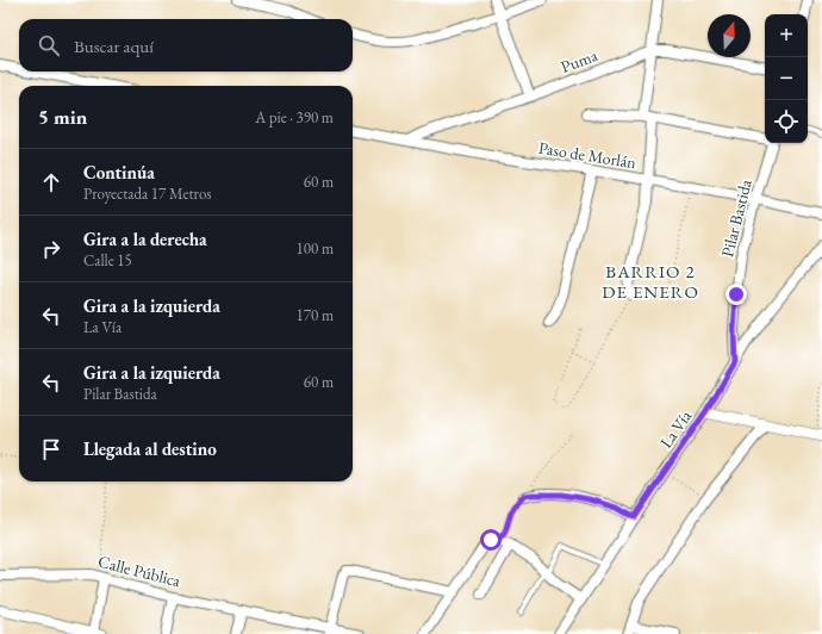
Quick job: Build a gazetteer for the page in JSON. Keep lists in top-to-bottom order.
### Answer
{
  "streets": {
    "street": [
      "Puma",
      "Paso de Morlán",
      "Pilar Bastida",
      "La Vía",
      "Calle Pública"
    ]
  },
  "crossings": [
    ["Puma", "Paso de Morlán"],
    ["Paso de Morlán", "Pilar Bastida"],
    ["Pilar Bastida", "La Vía"]
  ],
  "districts": ["BARRIO 2 DE ENERO"],
  "north": "top",
  "page": {
    "map_buttons": ["+", "−"],
    "search": "Buscar aquí",
    "heading": ["5 min", "A pie · 390 m"],
    "list": [
      ["Continúa", "Proyectada 17 Metros", "60 m"],
      ["Gira a la derecha", "Calle 15", "100 m"],
      ["Gira a la izquierda", "La Vía", "170 m"],
      ["Gira a la izquierda", "Pilar Bastida", "60 m"],
      "Llegada al destino"
    ]
  }
}
